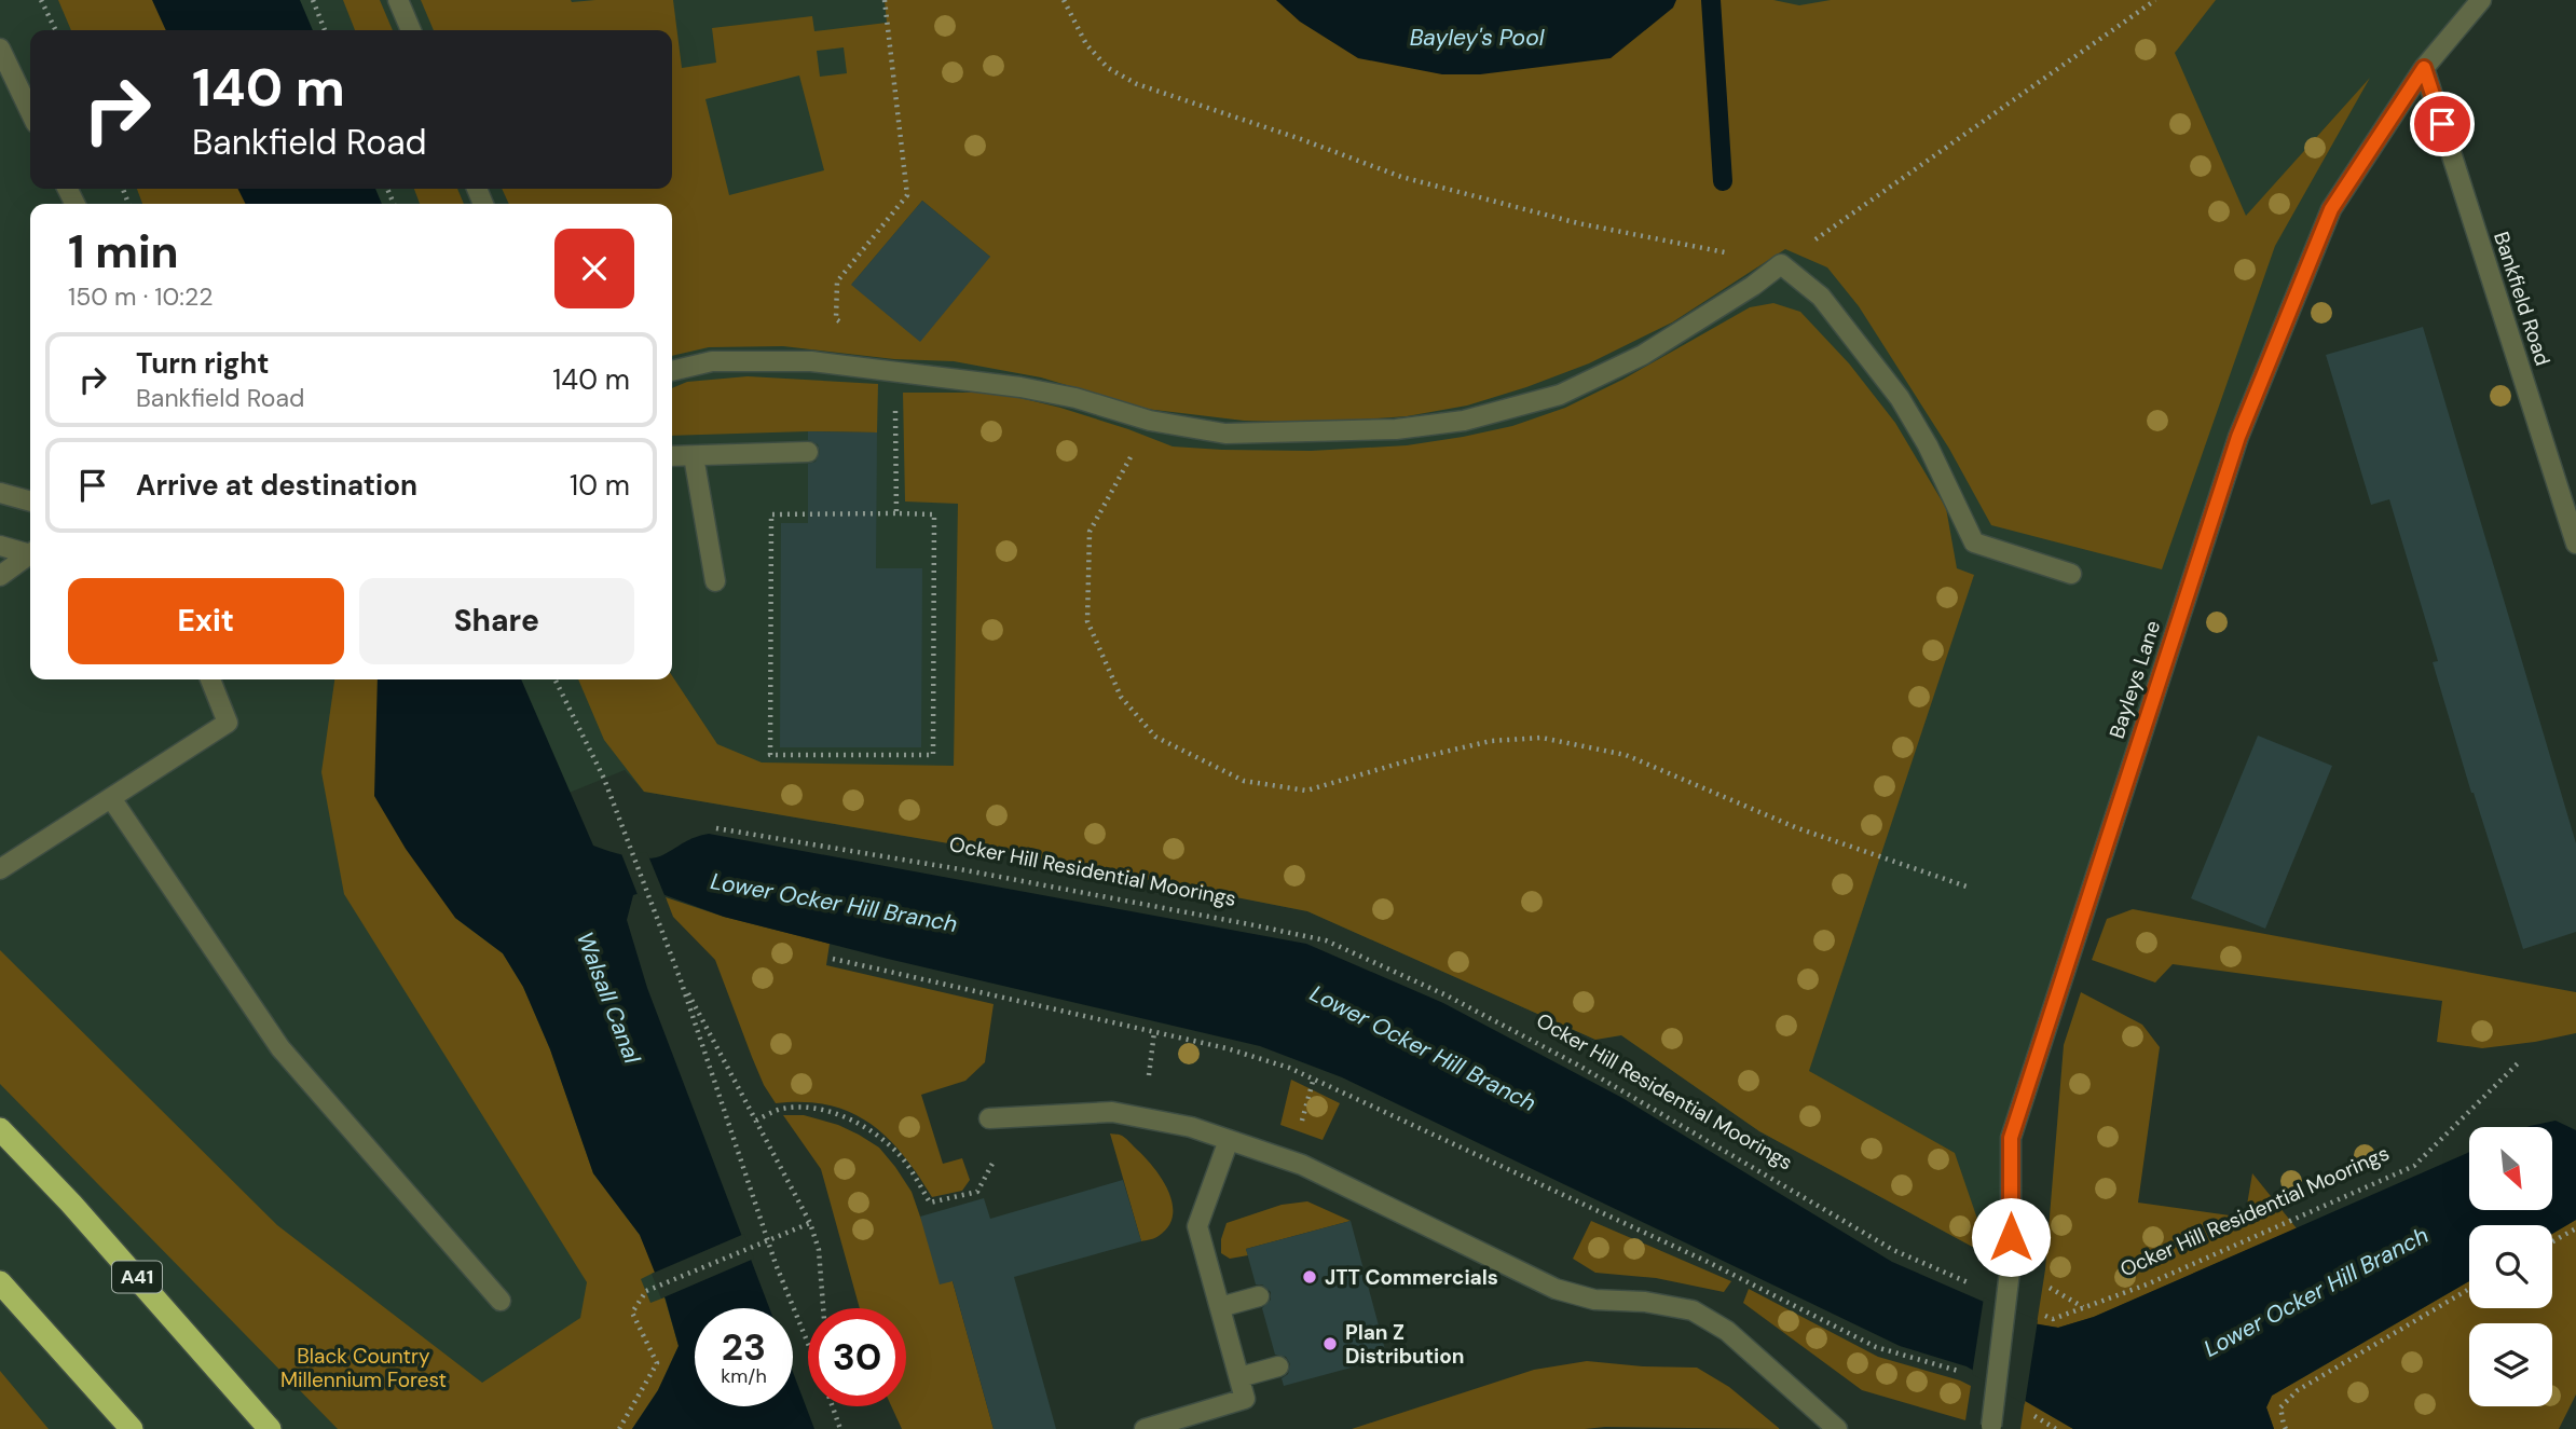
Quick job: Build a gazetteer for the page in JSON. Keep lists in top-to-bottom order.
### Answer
{
  "streets": {
    "highway": ["A41"],
    "street": ["Bankfield Road", "Bayleys Lane"],
    "path": ["Ocker Hill Residential Moorings"]
  },
  "crossings": [
    ["Bankfield Road", "Bayleys Lane"]
  ],
  "water": ["Bayley's Pool", "Lower Ocker Hill Branch", "Walsall Canal"],
  "parks": ["Black Country Millennium Forest"],
  "places": ["JTT Commercials", "Plan Z Distribution"],
  "north": "bottom right",
  "page": {
    "turn": ["140 m", "Bankfield Road"],
    "heading": ["1 min", "150 m · 10:22"],
    "list": [
      {
        "name": "Turn right",
        "note": "Bankfield Road",
        "value": "140 m"
      },
      {
        "name": "Arrive at destination",
        "value": "10 m"
      }
    ],
    "buttons": ["Exit", "Share"],
    "speed": "23 km/h",
    "limit": "30"
  }
}
